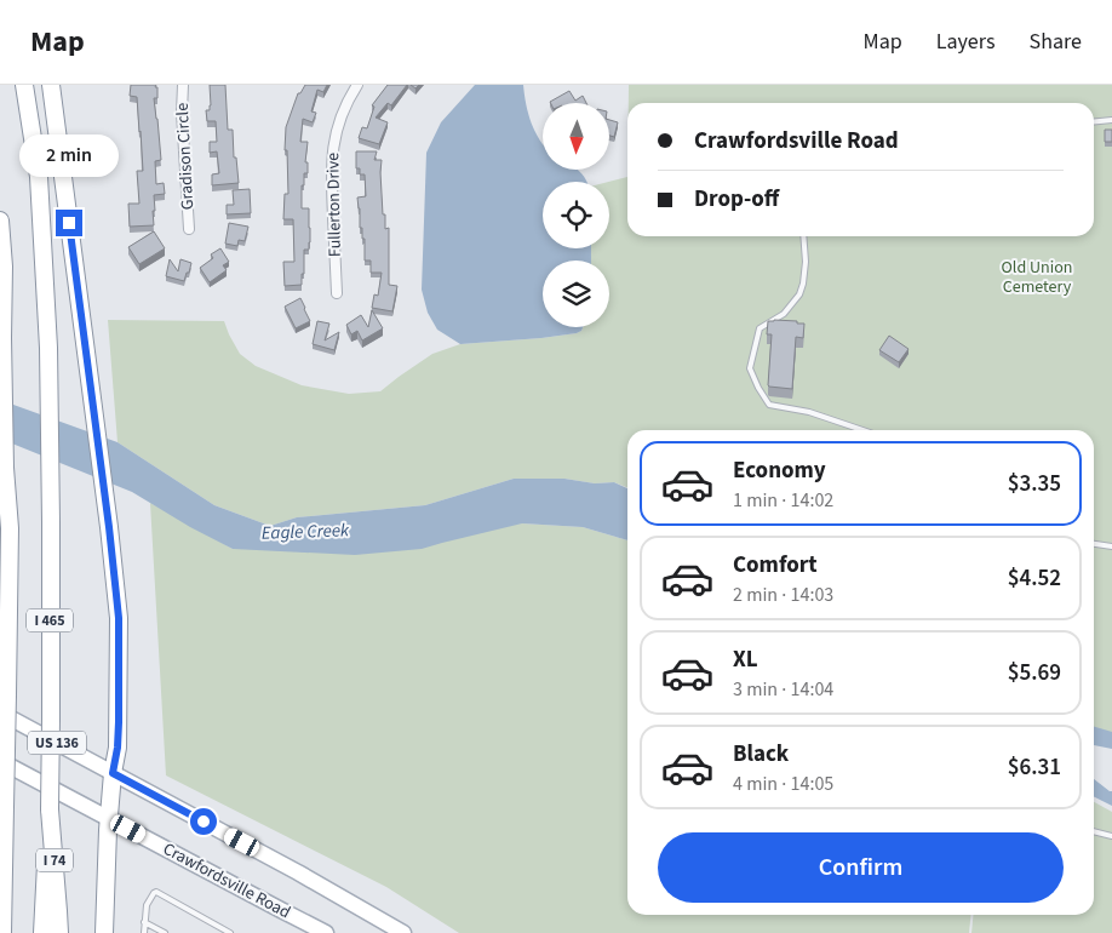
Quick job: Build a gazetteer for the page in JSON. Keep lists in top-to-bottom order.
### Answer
{
  "streets": {
    "highway": ["I 465", "I 74"],
    "main road": ["US 136", "Crawfordsville Road"],
    "street": ["Gradison Circle", "Fullerton Drive"]
  },
  "crossings": [
    ["I 465", "I 74"]
  ],
  "water": ["Eagle Creek"],
  "parks": ["Old Union Cemetery"],
  "north": "bottom",
  "page": {
    "header": "Map",
    "nav": ["Map", "Layers", "Share"],
    "banner": ["Crawfordsville Road", "Drop-off"],
    "bubble": "2 min",
    "list": [
      {
        "name": "Economy",
        "note": "1 min · 14:02",
        "value": "$3.35"
      },
      {
        "name": "Comfort",
        "note": "2 min · 14:03",
        "value": "$4.52"
      },
      {
        "name": "XL",
        "note": "3 min · 14:04",
        "value": "$5.69"
      },
      {
        "name": "Black",
        "note": "4 min · 14:05",
        "value": "$6.31"
      }
    ],
    "buttons": "Confirm"
  }
}
